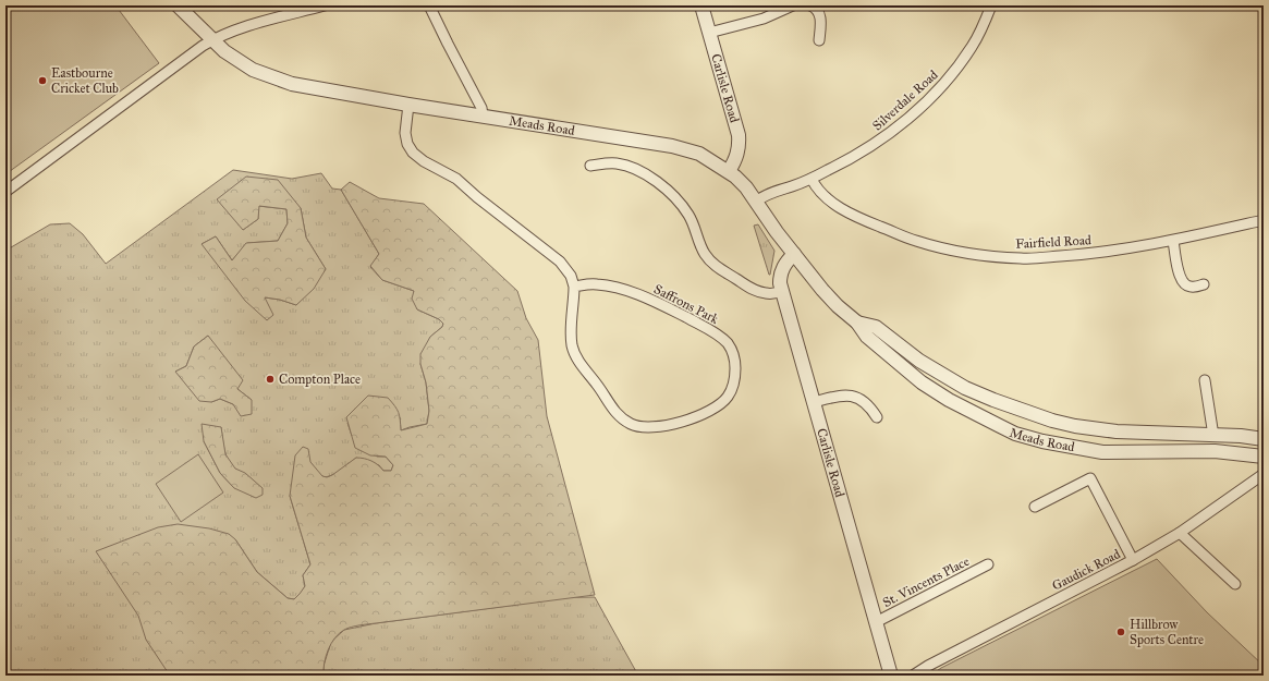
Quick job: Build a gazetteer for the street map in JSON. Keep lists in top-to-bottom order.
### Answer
{
  "streets": {
    "street": [
      "Carlisle Road",
      "Silverdale Road",
      "Meads Road",
      "Fairfield Road",
      "Saffrons Park",
      "Gaudick Road",
      "St. Vincents Place"
    ]
  },
  "crossings": [
    ["Carlisle Road", "Meads Road"],
    ["Carlisle Road", "St. Vincents Place"],
    ["Silverdale Road", "Meads Road"],
    ["Silverdale Road", "Fairfield Road"]
  ],
  "places": ["Eastbourne Cricket Club", "Compton Place", "Hillbrow Sports Centre"]
}
